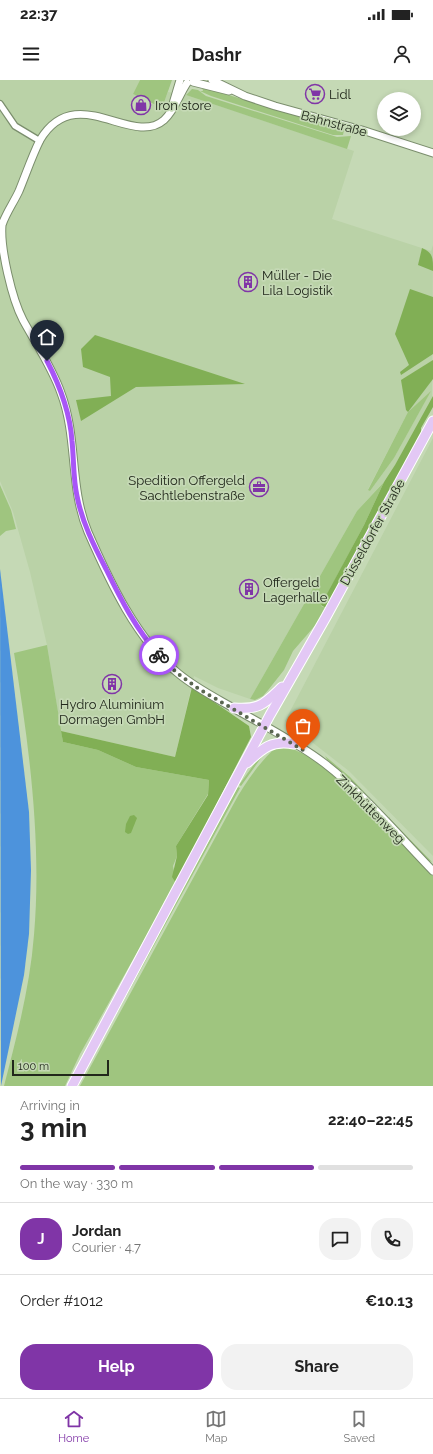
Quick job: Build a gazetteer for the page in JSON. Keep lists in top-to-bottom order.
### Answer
{
  "streets": {
    "main road": ["Düsseldorfer Straße"],
    "street": ["Bahnstraße", "Zinkhüttenweg"]
  },
  "crossings": [
    ["Bahnstraße", "Zinkhüttenweg"],
    ["Düsseldorfer Straße", "Zinkhüttenweg"]
  ],
  "places": {
    "supermarket": ["Lidl"],
    "shop": ["Iron store"],
    "building": ["Müller - Die Lila Logistik", "Offergeld Lagerhalle", "Hydro Aluminium Dormagen GmbH"],
    "office": ["Spedition Offergeld Sachtlebenstraße"]
  },
  "scale_bar": "100 m",
  "page": {
    "status": "22:37",
    "header": "Dashr",
    "scale": "100 m",
    "heading": ["3 min", "Arriving in", "22:40–22:45"],
    "panel": [
      "Jordan",
      "Courier · 4.7",
      "Order #1012",
      "€10.13"
    ],
    "bar": "On the way · 330 m",
    "round": "J",
    "buttons": ["Help", "Share"],
    "tabs": ["Home", "Map", "Saved"]
  }
}
